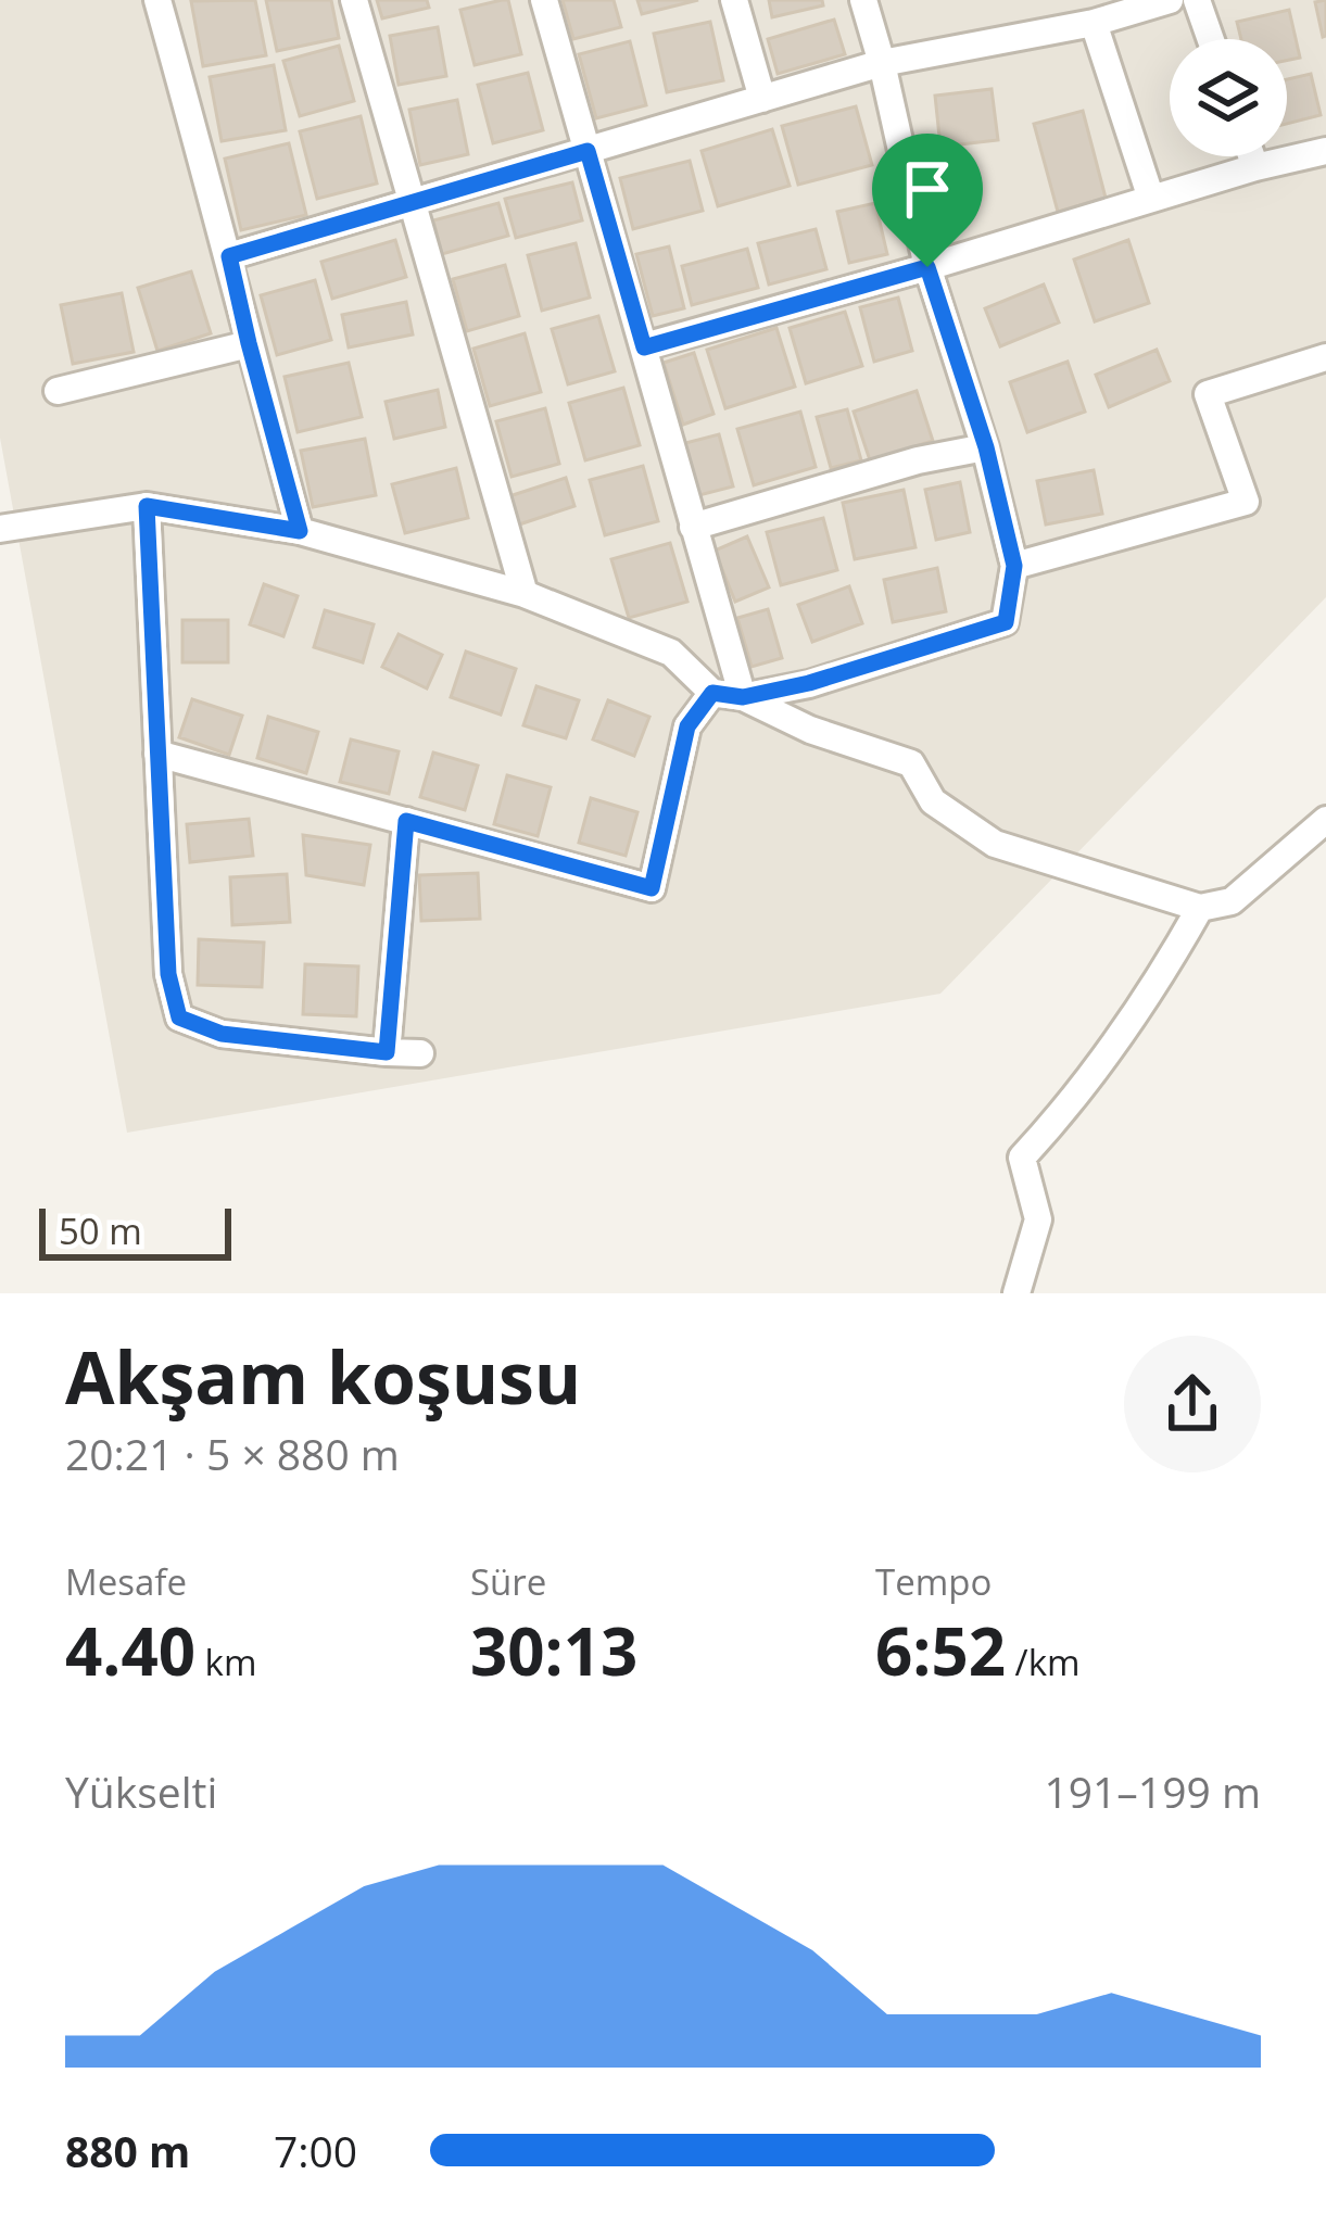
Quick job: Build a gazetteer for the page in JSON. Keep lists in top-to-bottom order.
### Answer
{
  "scale_bar": "50 m",
  "page": {
    "scale": "50 m",
    "heading": ["Akşam koşusu", "20:21 · 5 × 880 m"],
    "stats": [
      ["Mesafe", "4.40 km"],
      ["Süre", "30:13"],
      ["Tempo", "6:52 /km"]
    ],
    "chart": ["Yükselti", "191–199 m"],
    "list": [
      {
        "name": "880 m",
        "note": "7:00"
      }
    ]
  }
}
